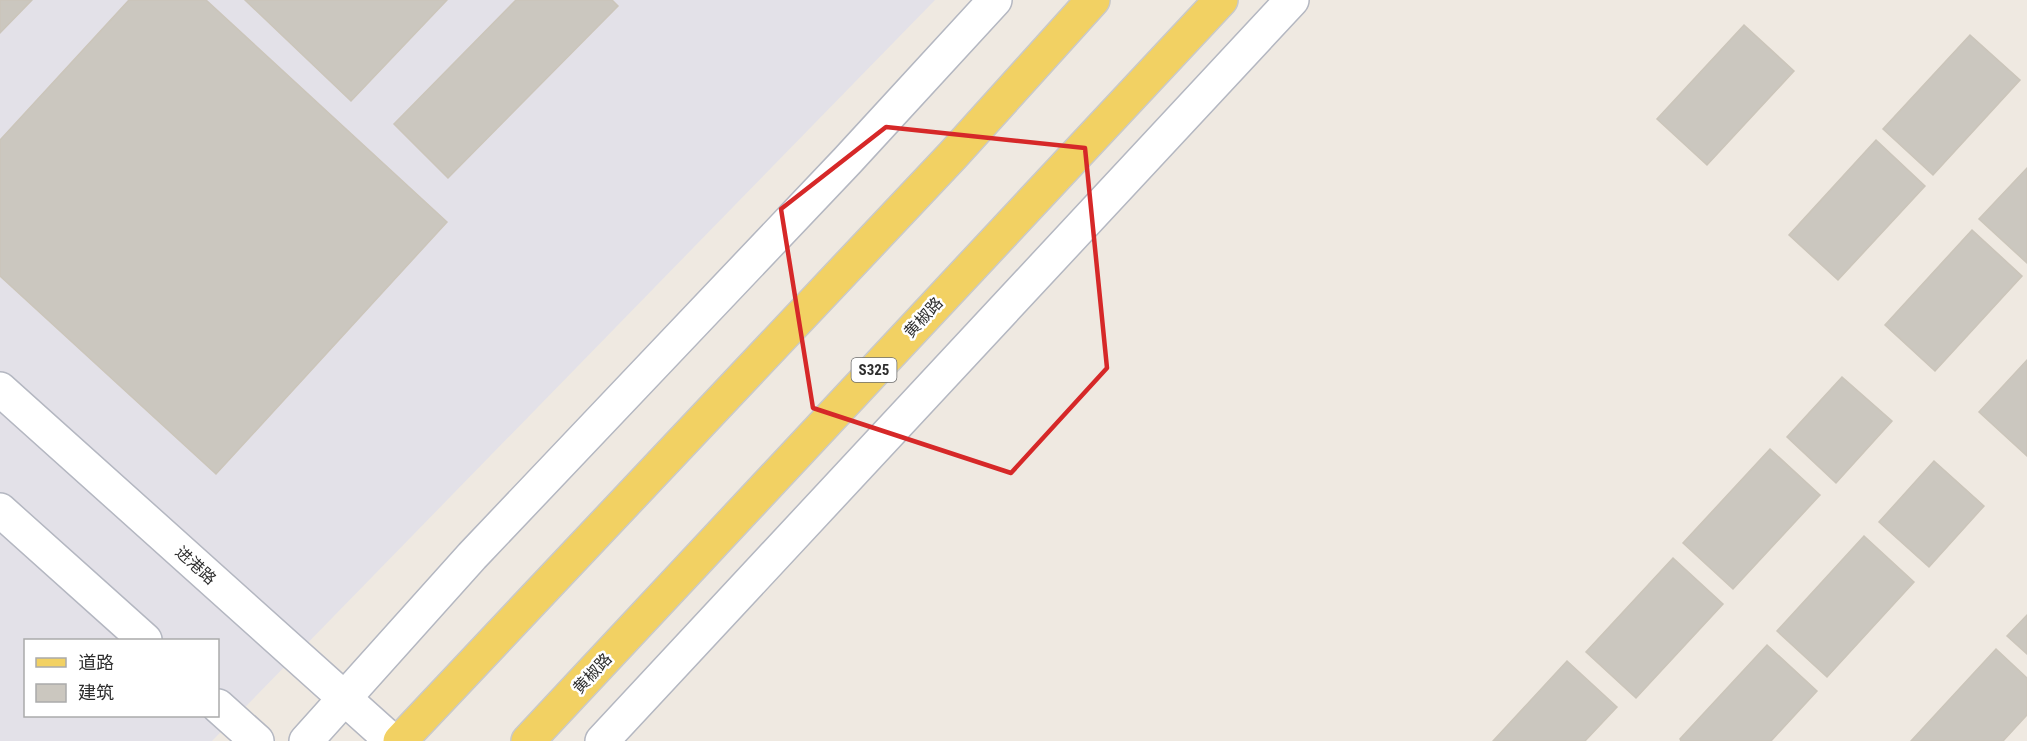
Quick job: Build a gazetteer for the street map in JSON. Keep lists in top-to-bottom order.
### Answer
{
  "streets": {
    "main road": ["黄椒路", "S325", "进港路"]
  },
  "legend": ["道路", "建筑"]
}
